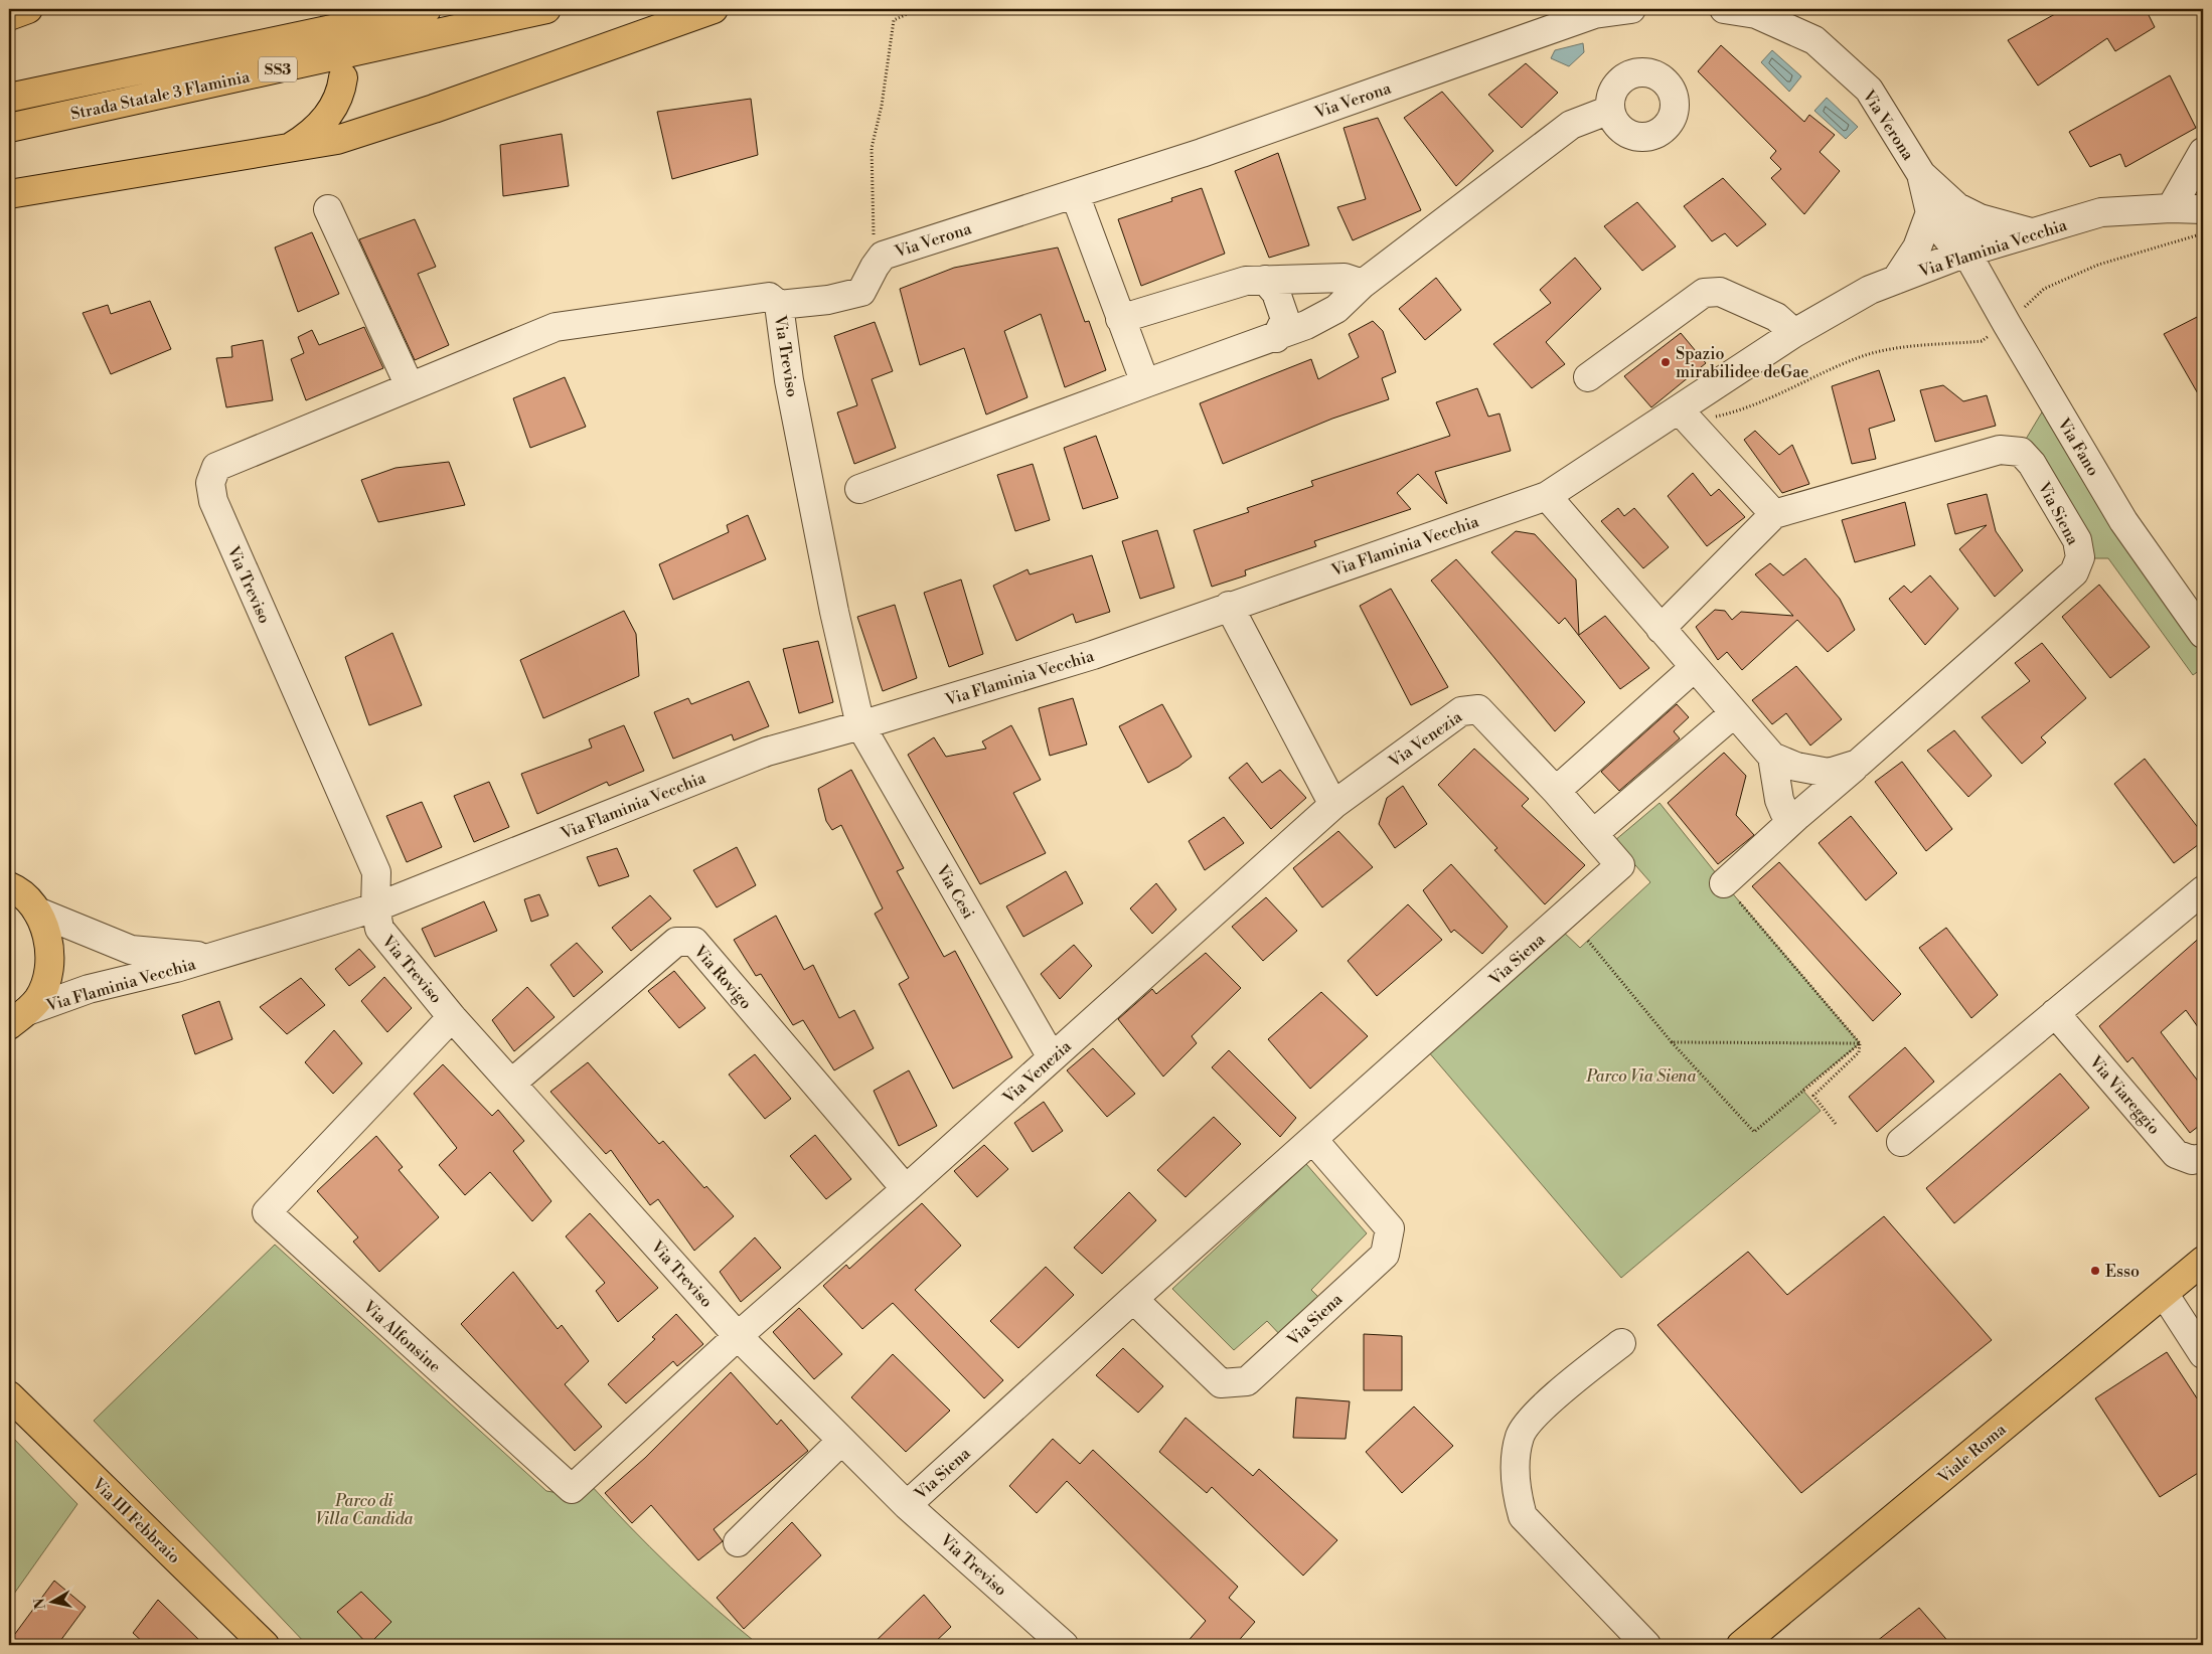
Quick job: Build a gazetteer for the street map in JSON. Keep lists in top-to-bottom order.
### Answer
{
  "streets": {
    "main road": [
      "SS3",
      "Strada Statale 3 Flaminia",
      "Via Flaminia Vecchia",
      "Viale Roma",
      "Via III Febbraio"
    ],
    "street": [
      "Via Verona",
      "Via Treviso",
      "Via Fano",
      "Via Siena",
      "Via Venezia",
      "Via Cesi",
      "Via Rovigo",
      "Via Viareggio",
      "Via Alfonsine"
    ]
  },
  "crossings": [
    ["Via Verona", "Via Flaminia Vecchia"],
    ["Via Verona", "Via Treviso"],
    ["Via Verona", "Via Fano"],
    ["Via Flaminia Vecchia", "Via Treviso"],
    ["Via Flaminia Vecchia", "Via Fano"],
    ["Via Flaminia Vecchia", "Via Cesi"],
    ["Via Treviso", "Via Siena"],
    ["Via Treviso", "Via Venezia"],
    ["Via Treviso", "Via Cesi"],
    ["Via Treviso", "Via Rovigo"],
    ["Via Treviso", "Via Alfonsine"],
    ["Via Siena", "Via Venezia"],
    ["Via Venezia", "Via Cesi"],
    ["Via Venezia", "Via Rovigo"],
    ["Via Venezia", "Via Alfonsine"]
  ],
  "parks": ["Parco Via Siena", "Parco di Villa Candida"],
  "places": ["Spazio mirabilidee deGae", "Esso"],
  "north": "left"
}
